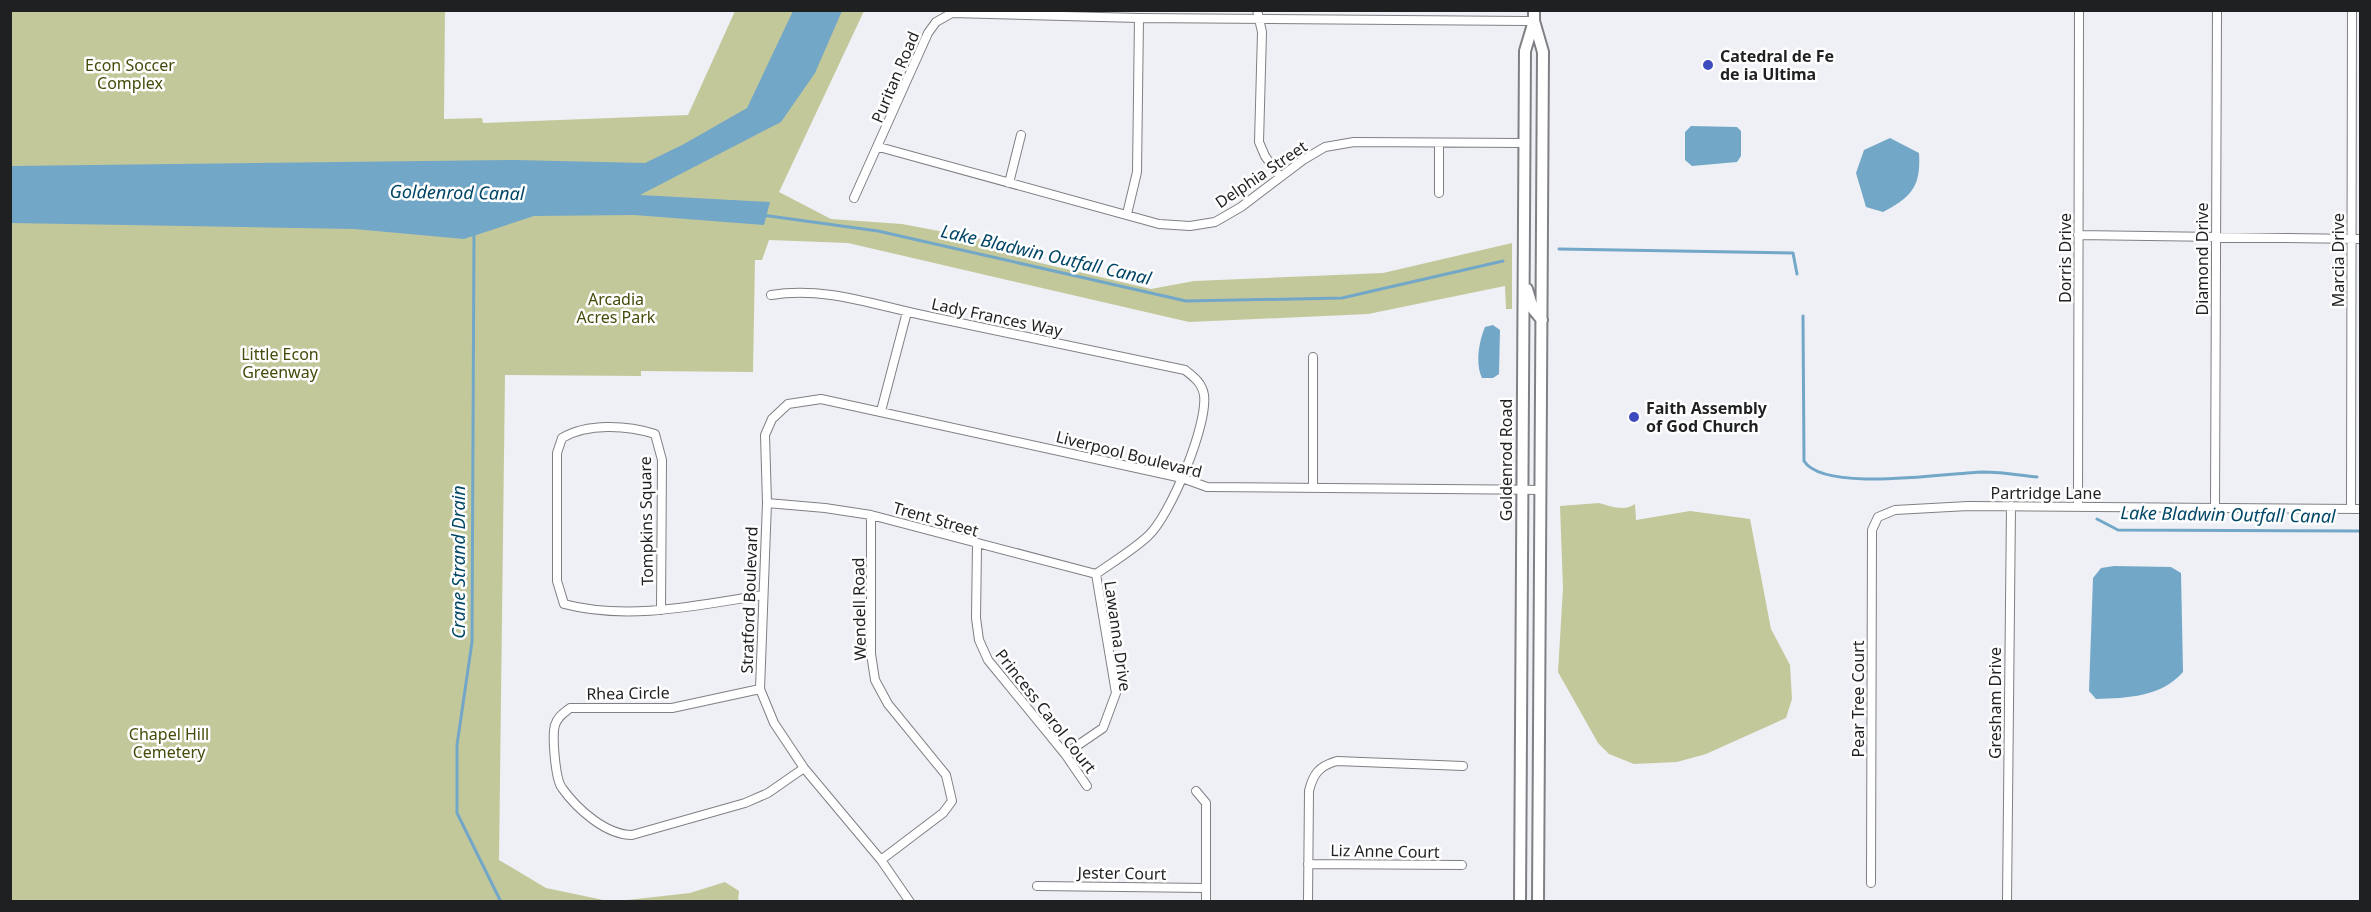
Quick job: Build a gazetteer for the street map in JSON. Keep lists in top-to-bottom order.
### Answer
{
  "streets": {
    "main road": ["Goldenrod Road"],
    "street": [
      "Puritan Road",
      "Delphia Street",
      "Dorris Drive",
      "Diamond Drive",
      "Marcia Drive",
      "Lady Frances Way",
      "Liverpool Boulevard",
      "Partridge Lane",
      "Trent Street",
      "Tompkins Square",
      "Stratford Boulevard",
      "Wendell Road",
      "Lawanna Drive",
      "Rhea Circle",
      "Pear Tree Court",
      "Gresham Drive",
      "Princess Carol Court",
      "Liz Anne Court",
      "Jester Court"
    ]
  },
  "crossings": [
    ["Puritan Road", "Delphia Street"],
    ["Puritan Road", "Goldenrod Road"],
    ["Delphia Street", "Goldenrod Road"],
    ["Dorris Drive", "Partridge Lane"],
    ["Diamond Drive", "Partridge Lane"],
    ["Marcia Drive", "Partridge Lane"],
    ["Lady Frances Way", "Lawanna Drive"],
    ["Liverpool Boulevard", "Goldenrod Road"],
    ["Liverpool Boulevard", "Stratford Boulevard"],
    ["Liverpool Boulevard", "Lawanna Drive"],
    ["Partridge Lane", "Pear Tree Court"],
    ["Partridge Lane", "Gresham Drive"],
    ["Trent Street", "Stratford Boulevard"],
    ["Trent Street", "Wendell Road"],
    ["Trent Street", "Lawanna Drive"],
    ["Trent Street", "Princess Carol Court"],
    ["Tompkins Square", "Stratford Boulevard"],
    ["Stratford Boulevard", "Wendell Road"],
    ["Stratford Boulevard", "Rhea Circle"],
    ["Lawanna Drive", "Princess Carol Court"]
  ],
  "water": ["Goldenrod Canal", "Lake Bladwin Outfall Canal", "Crane Strand Drain"],
  "parks": [
    "Econ Soccer Complex",
    "Arcadia Acres Park",
    "Little Econ Greenway",
    "Chapel Hill Cemetery"
  ],
  "places": ["Catedral de Fe de ia Ultima", "Faith Assembly of God Church"]
}
